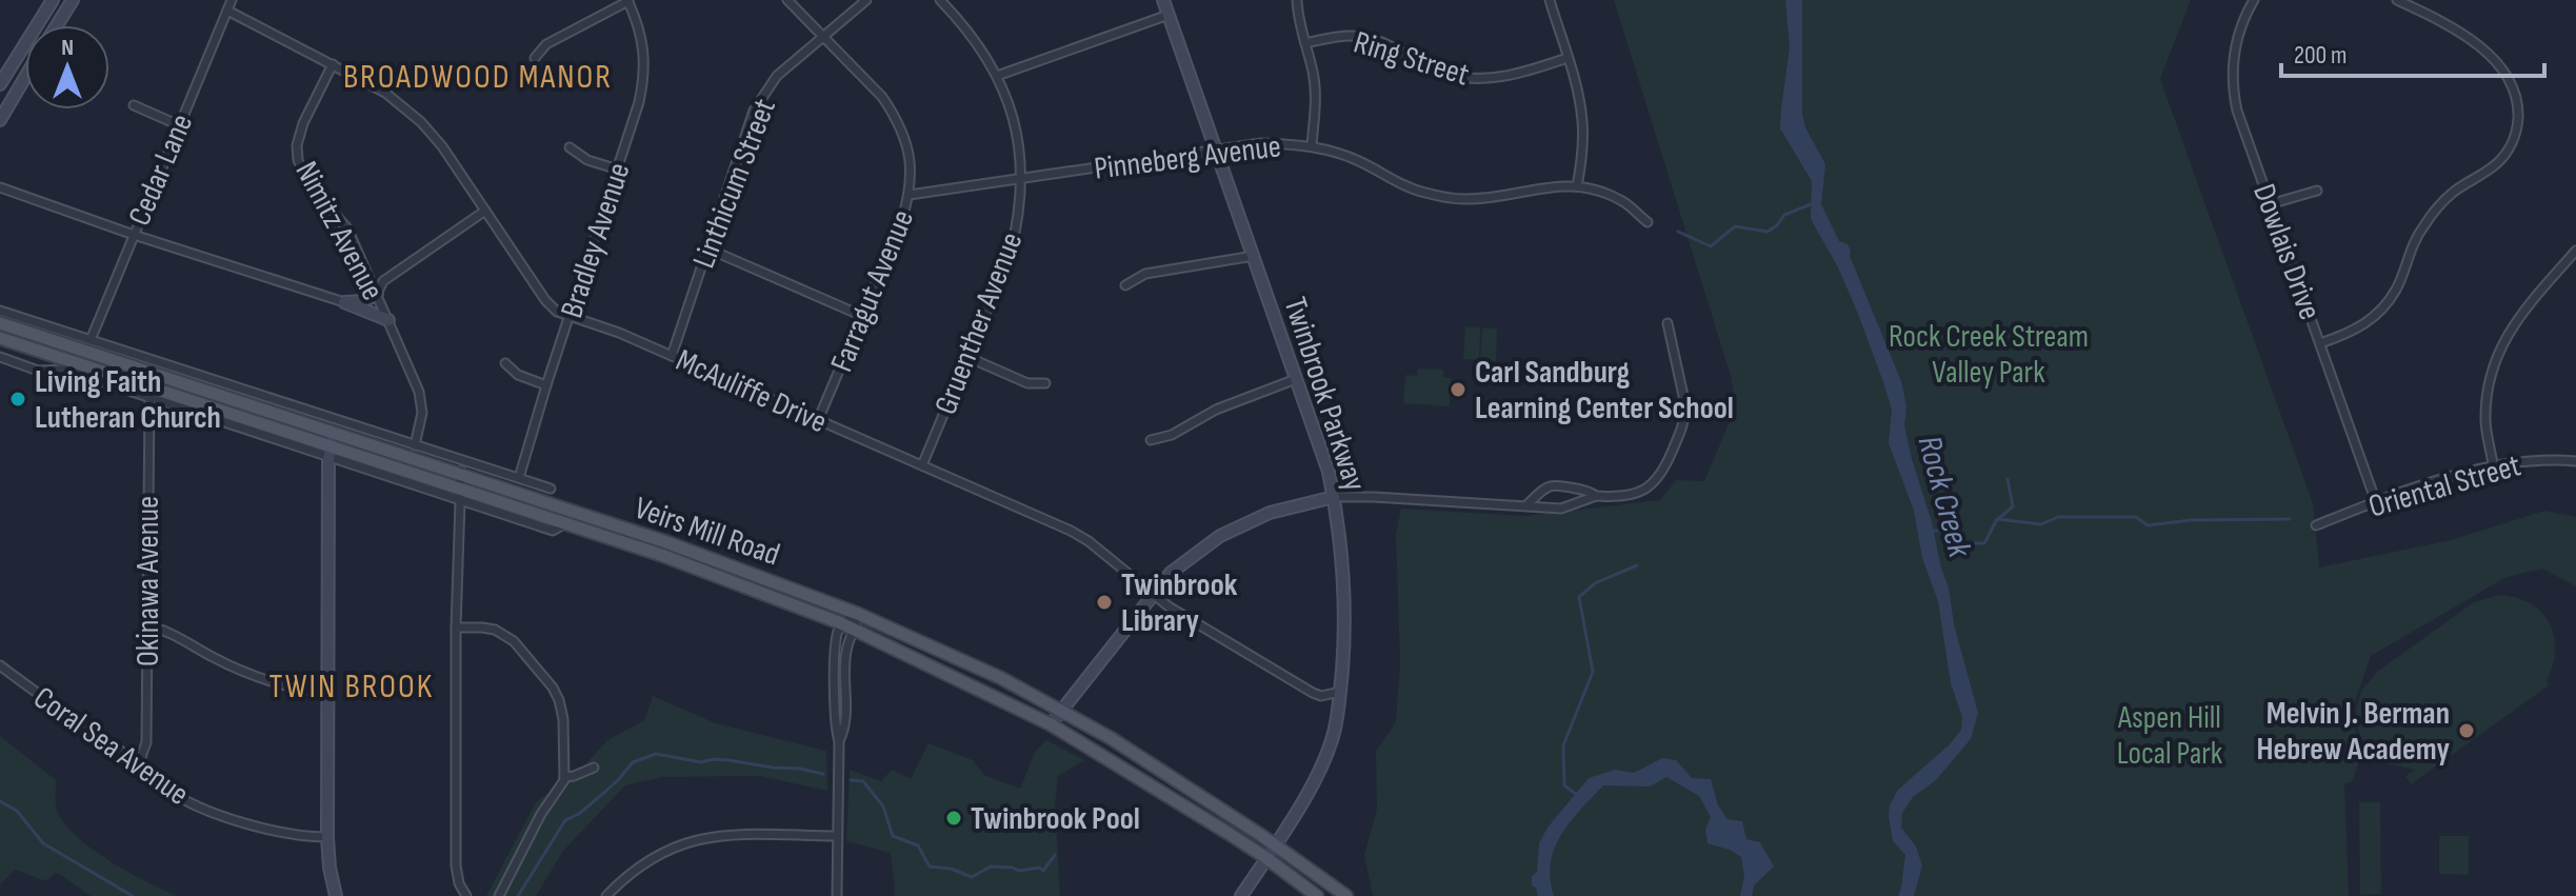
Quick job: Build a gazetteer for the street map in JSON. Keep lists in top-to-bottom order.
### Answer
{
  "streets": {
    "main road": ["Veirs Mill Road"],
    "street": [
      "Ring Street",
      "Pinneberg Avenue",
      "Cedar Lane",
      "Linthicum Street",
      "Nimitz Avenue",
      "Bradley Avenue",
      "Dowlais Drive",
      "Farragut Avenue",
      "Gruenther Avenue",
      "McAuliffe Drive",
      "Twinbrook Parkway",
      "Oriental Street",
      "Okinawa Avenue",
      "Coral Sea Avenue"
    ]
  },
  "crossings": [
    ["Pinneberg Avenue", "Farragut Avenue"],
    ["Pinneberg Avenue", "Gruenther Avenue"],
    ["Pinneberg Avenue", "Twinbrook Parkway"],
    ["Cedar Lane", "McAuliffe Drive"],
    ["Linthicum Street", "Farragut Avenue"],
    ["Linthicum Street", "McAuliffe Drive"],
    ["Nimitz Avenue", "McAuliffe Drive"],
    ["Bradley Avenue", "McAuliffe Drive"],
    ["Dowlais Drive", "Oriental Street"],
    ["Farragut Avenue", "McAuliffe Drive"],
    ["Gruenther Avenue", "McAuliffe Drive"],
    ["McAuliffe Drive", "Twinbrook Parkway"],
    ["Twinbrook Parkway", "Veirs Mill Road"],
    ["Veirs Mill Road", "Okinawa Avenue"],
    ["Okinawa Avenue", "Coral Sea Avenue"]
  ],
  "districts": ["BROADWOOD MANOR", "TWIN BROOK"],
  "water": ["Rock Creek"],
  "parks": ["Rock Creek Stream Valley Park", "Aspen Hill Local Park"],
  "places": [
    "Carl Sandburg Learning Center School",
    "Living Faith Lutheran Church",
    "Twinbrook Library",
    "Melvin J. Berman Hebrew Academy",
    "Twinbrook Pool"
  ],
  "scale_bar": "200 m",
  "north": "top"
}
